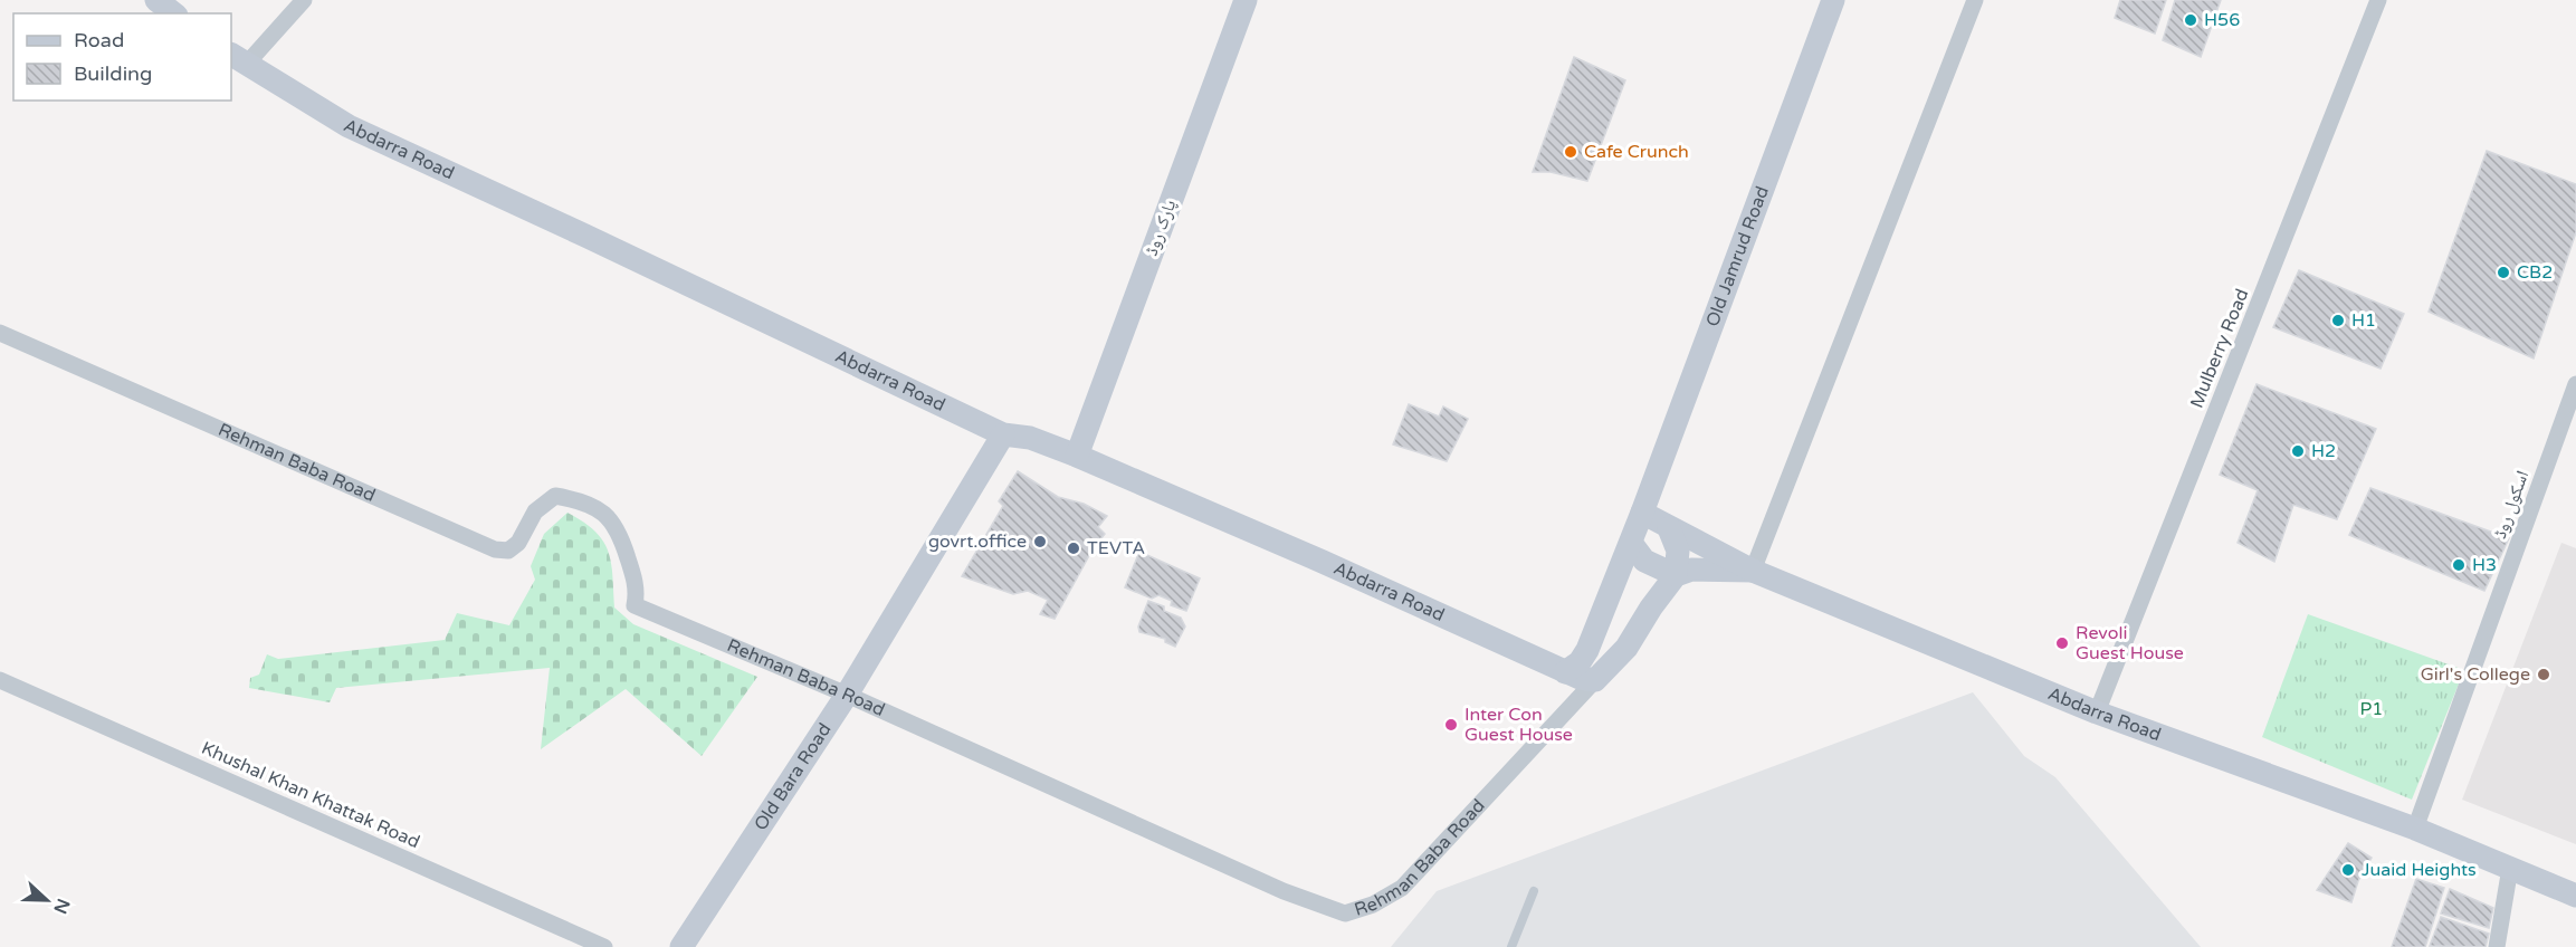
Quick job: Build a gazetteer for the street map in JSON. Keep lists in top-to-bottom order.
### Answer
{
  "streets": {
    "street": [
      "Abdarra Road",
      "پارک روڈ",
      "Old Jamrud Road",
      "Mulberry Road",
      "Rehman Baba Road",
      "اسکول روڈ",
      "Old Bara Road",
      "Khushal Khan Khattak Road"
    ]
  },
  "crossings": [
    ["Abdarra Road", "پارک روڈ"],
    ["Abdarra Road", "Old Jamrud Road"],
    ["Abdarra Road", "Mulberry Road"],
    ["Abdarra Road", "اسکول روڈ"],
    ["Abdarra Road", "Old Bara Road"],
    ["Rehman Baba Road", "Old Bara Road"]
  ],
  "parks": ["P1"],
  "places": [
    "H56",
    "Cafe Crunch",
    "CB2",
    "H1",
    "H2",
    "govrt.office",
    "TEVTA",
    "H3",
    "Revoli Guest House",
    "Girl's College",
    "Inter Con Guest House",
    "Juaid Heights"
  ],
  "legend": ["Road", "Building"],
  "north": "right"
}
